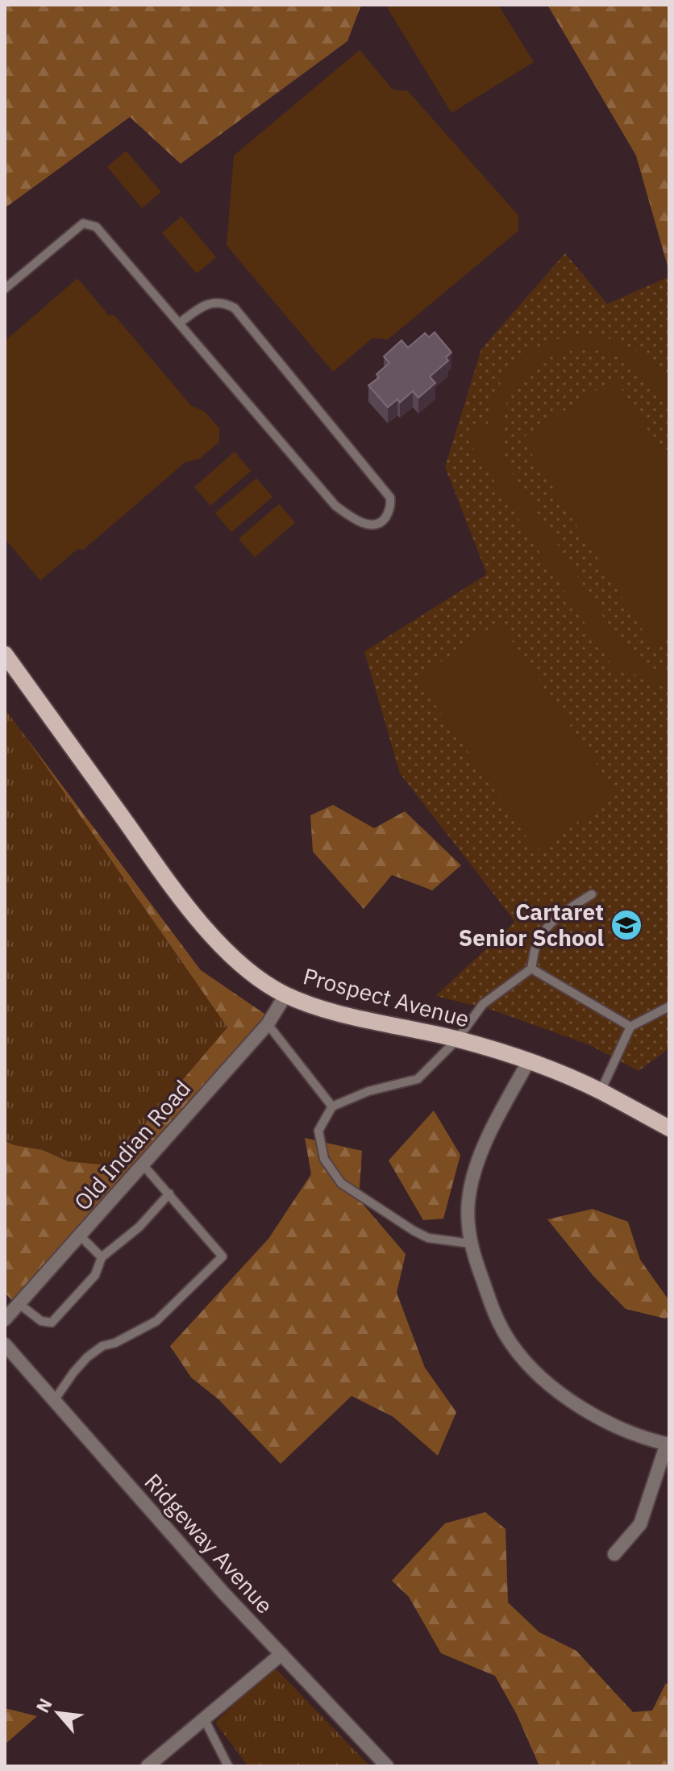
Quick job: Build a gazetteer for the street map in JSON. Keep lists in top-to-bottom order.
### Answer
{
  "streets": {
    "main road": ["Prospect Avenue"],
    "street": ["Old Indian Road", "Ridgeway Avenue"]
  },
  "crossings": [
    ["Prospect Avenue", "Old Indian Road"]
  ],
  "places": {
    "school or university": ["Cartaret Senior School"]
  },
  "north": "top left"
}
